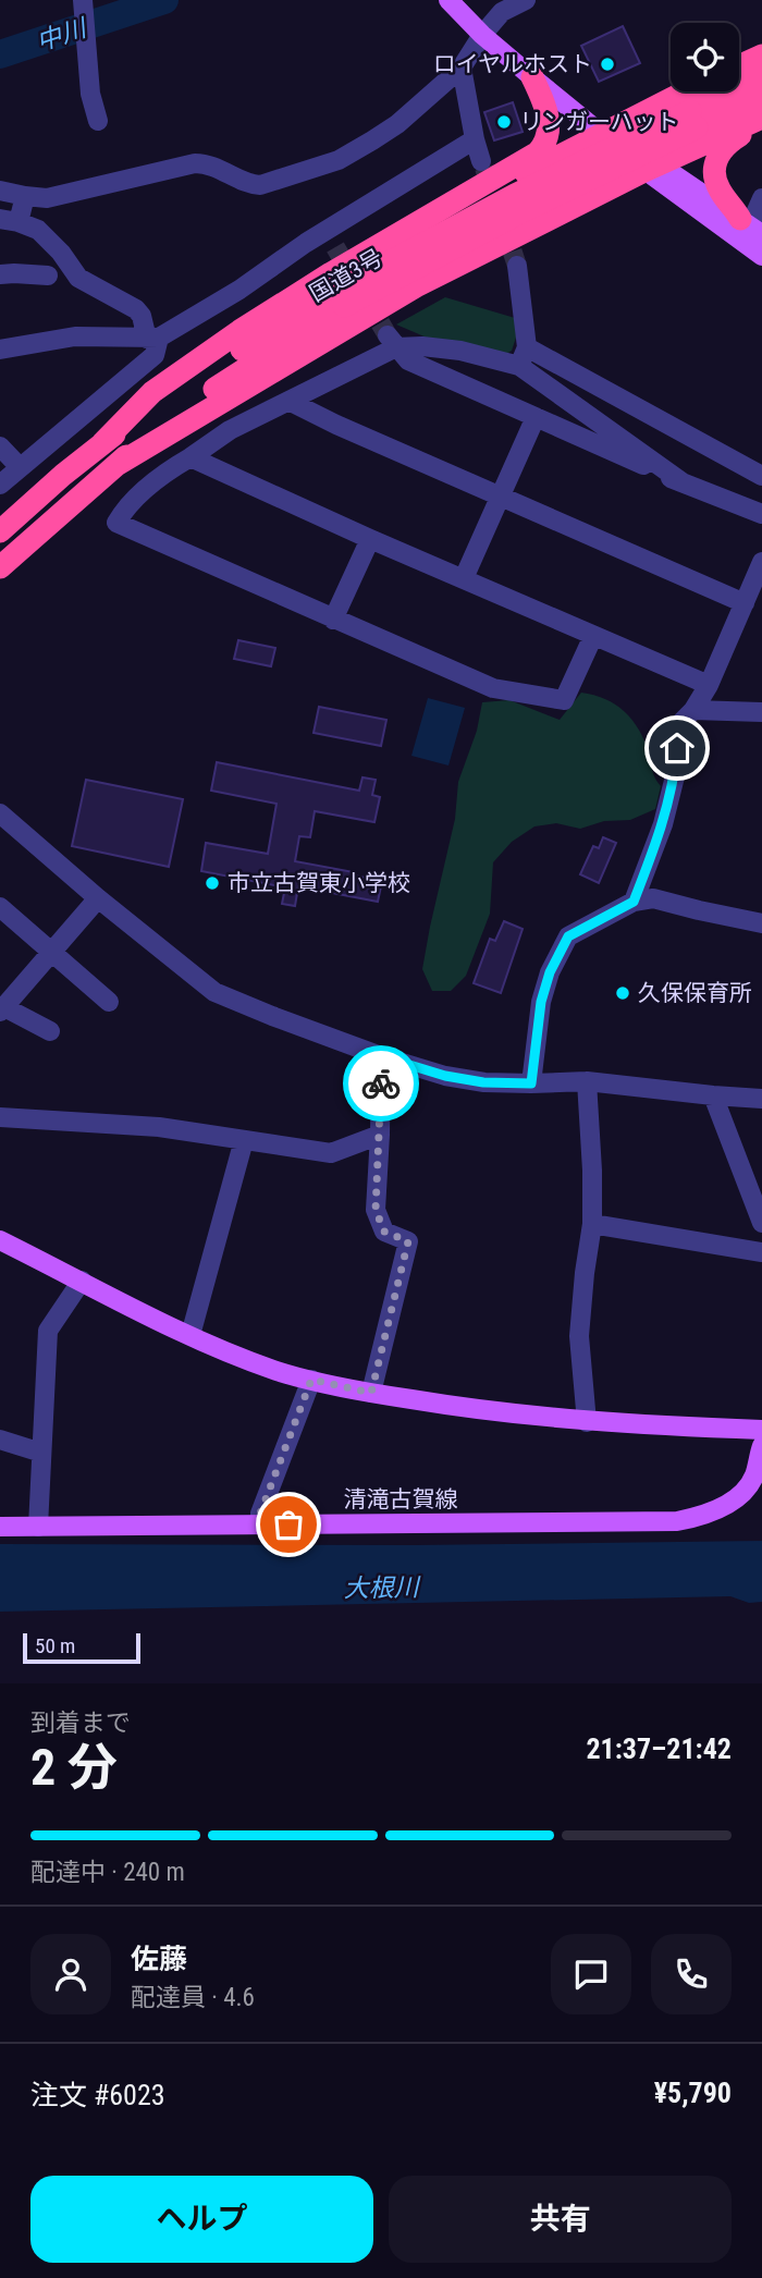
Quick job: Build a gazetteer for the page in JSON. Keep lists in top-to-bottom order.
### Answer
{
  "streets": {
    "highway": ["国道3号"],
    "main road": ["清滝古賀線"]
  },
  "water": ["中川", "大根川"],
  "places": [
    "ロイヤルホスト",
    "リンガーハット",
    "市立古賀東小学校",
    "久保保育所"
  ],
  "scale_bar": "50 m",
  "page": {
    "scale": "50 m",
    "heading": ["2 分", "到着まで", "21:37–21:42"],
    "panel": [
      "佐藤",
      "配達員 · 4.6",
      "注文 #6023",
      "¥5,790"
    ],
    "bar": "配達中 · 240 m",
    "buttons": ["ヘルプ", "共有"]
  }
}
